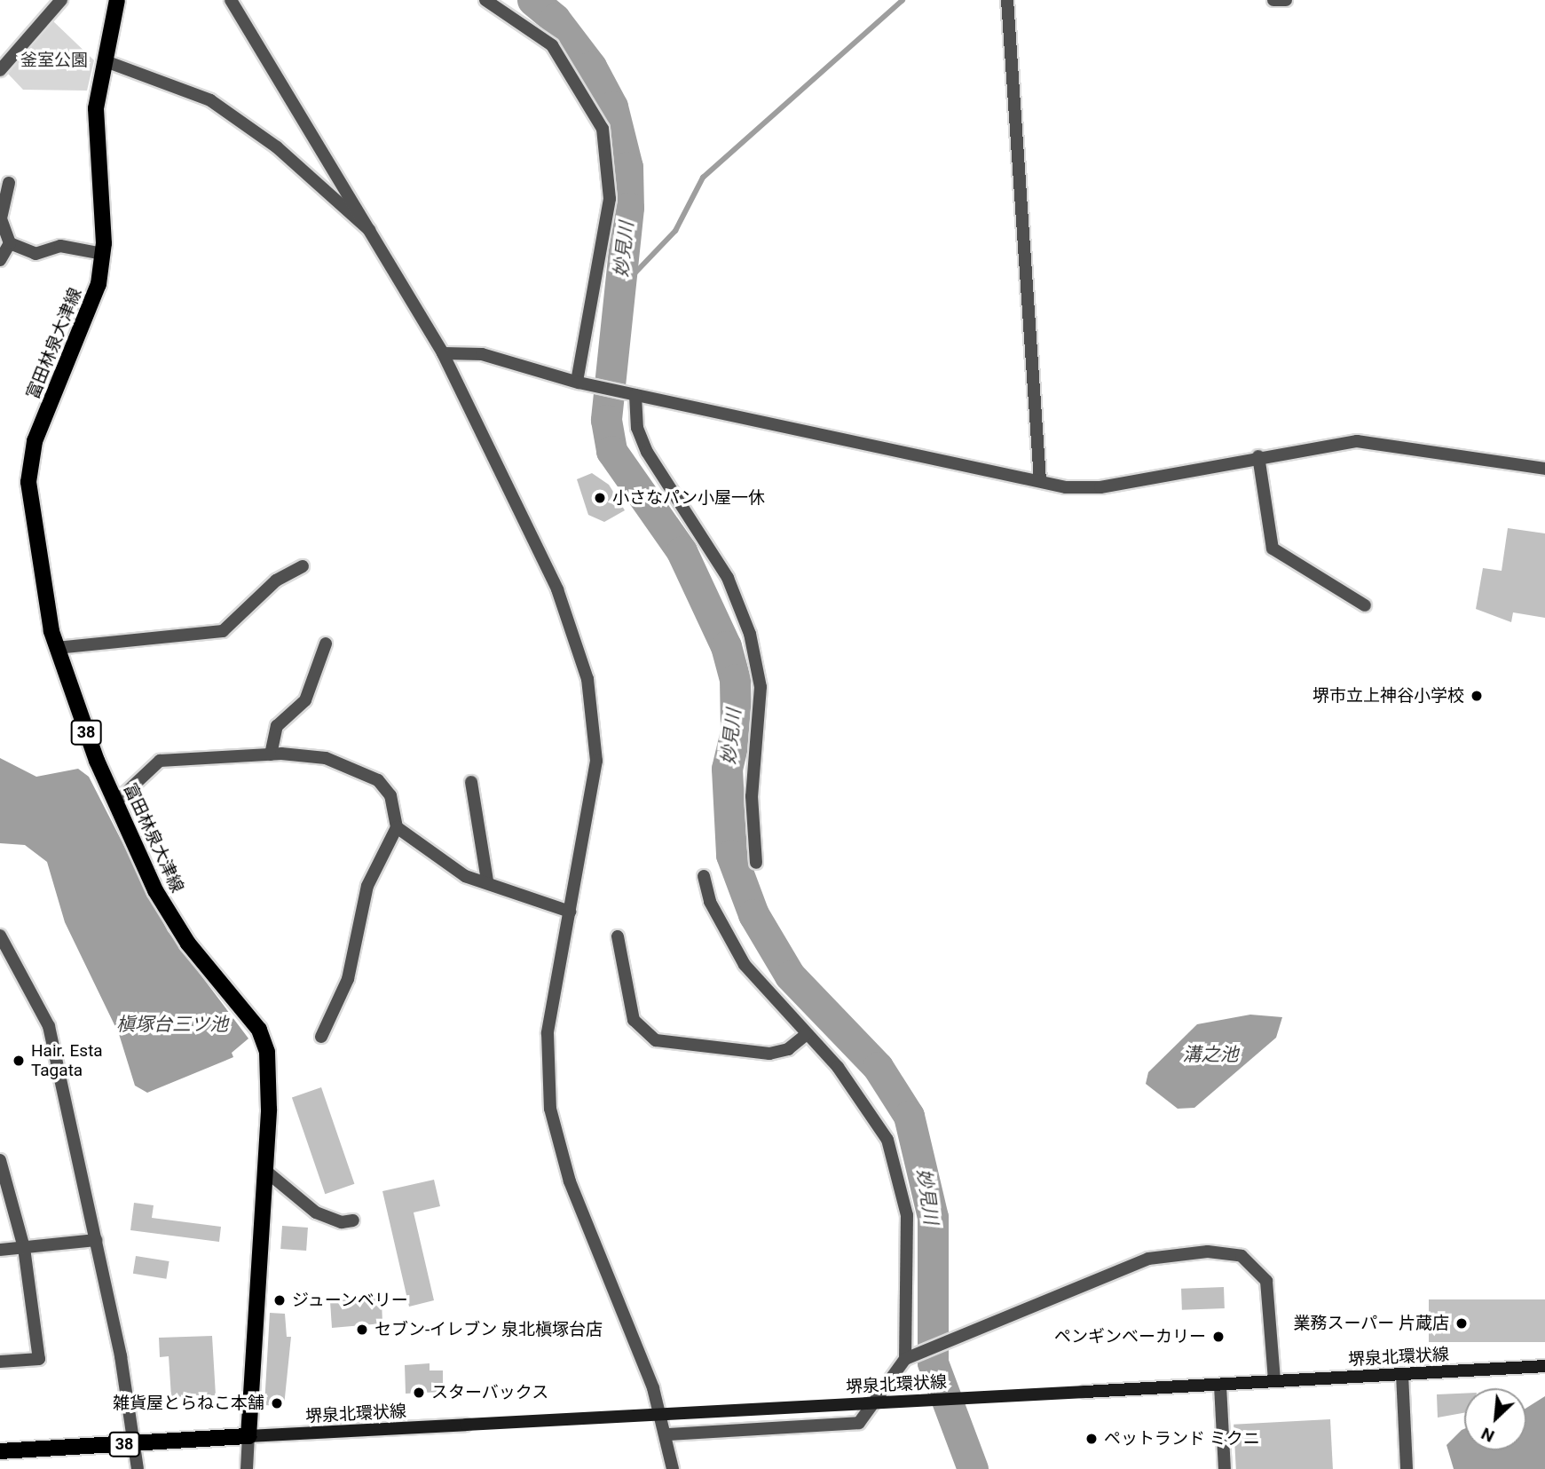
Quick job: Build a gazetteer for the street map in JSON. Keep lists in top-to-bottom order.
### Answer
{
  "streets": {
    "main road": ["富田林泉大津線", "38", "堺泉北環状線"]
  },
  "crossings": [
    ["富田林泉大津線", "38"],
    ["富田林泉大津線", "堺泉北環状線"],
    ["38", "堺泉北環状線"]
  ],
  "water": ["妙見川", "槇塚台三ツ池", "溝之池"],
  "parks": ["釜室公園"],
  "places": [
    "小さなパン小屋一休",
    "堺市立上神谷小学校",
    "Hair. Esta Tagata",
    "ジューンベリー",
    "業務スーパー 片蔵店",
    "セブン-イレブン 泉北槇塚台店",
    "ペンギンベーカリー",
    "スターバックス",
    "雑貨屋とらねこ本舗",
    "ペットランド ミクニ"
  ],
  "north": "bottom left"
}
